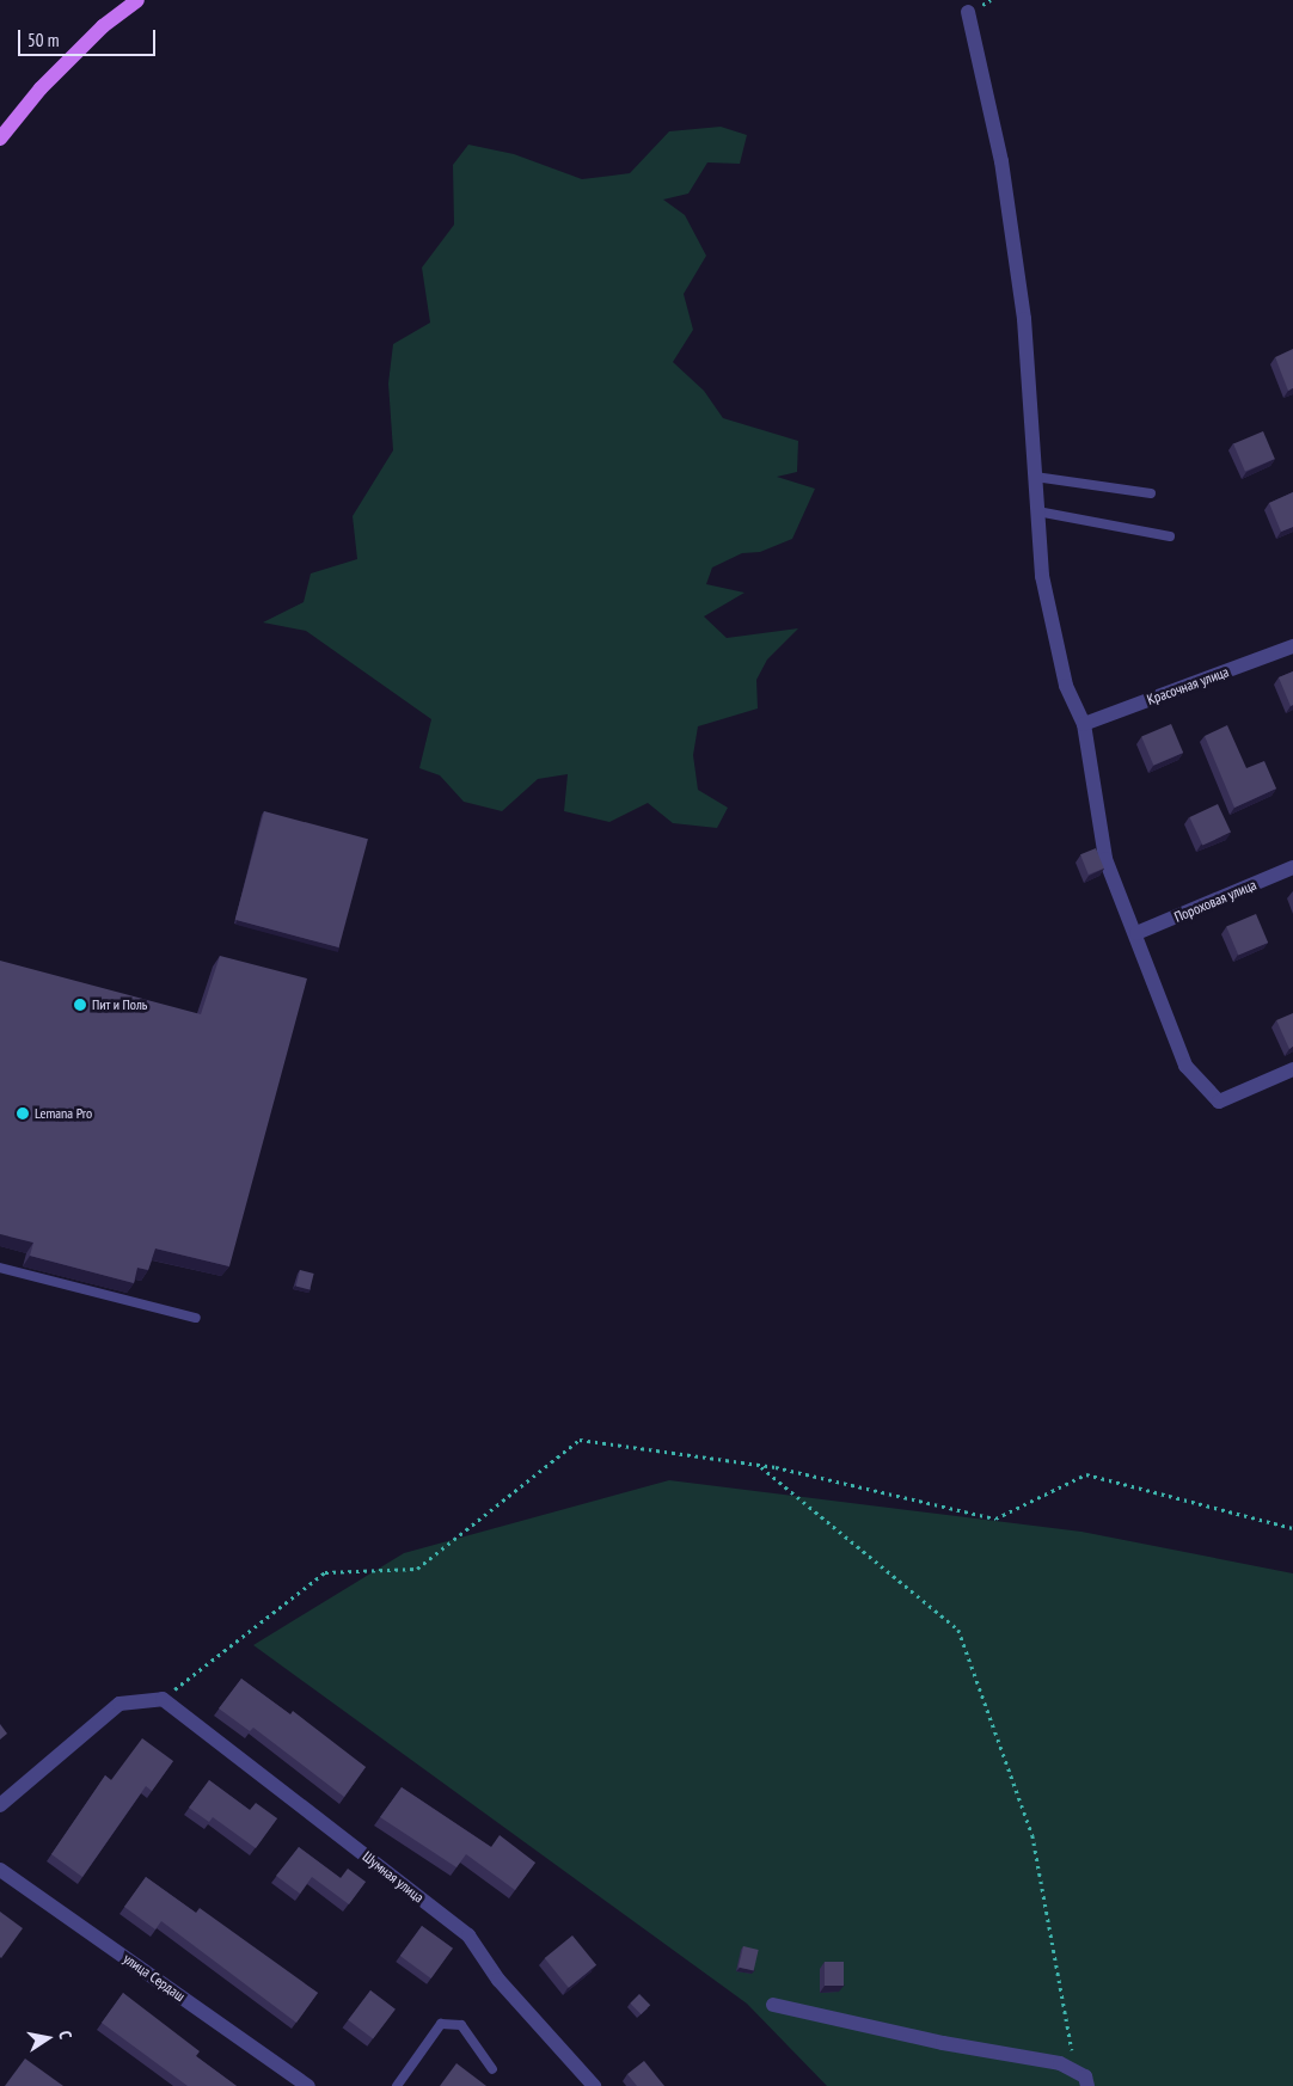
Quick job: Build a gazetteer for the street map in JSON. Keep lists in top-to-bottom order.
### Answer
{
  "streets": {
    "street": [
      "Красочная улица",
      "Пороховая улица",
      "Шумная улица",
      "улица Сердаш"
    ]
  },
  "places": ["Пит и Поль", "Lemana Pro"],
  "scale_bar": "50 m",
  "north": "right"
}
